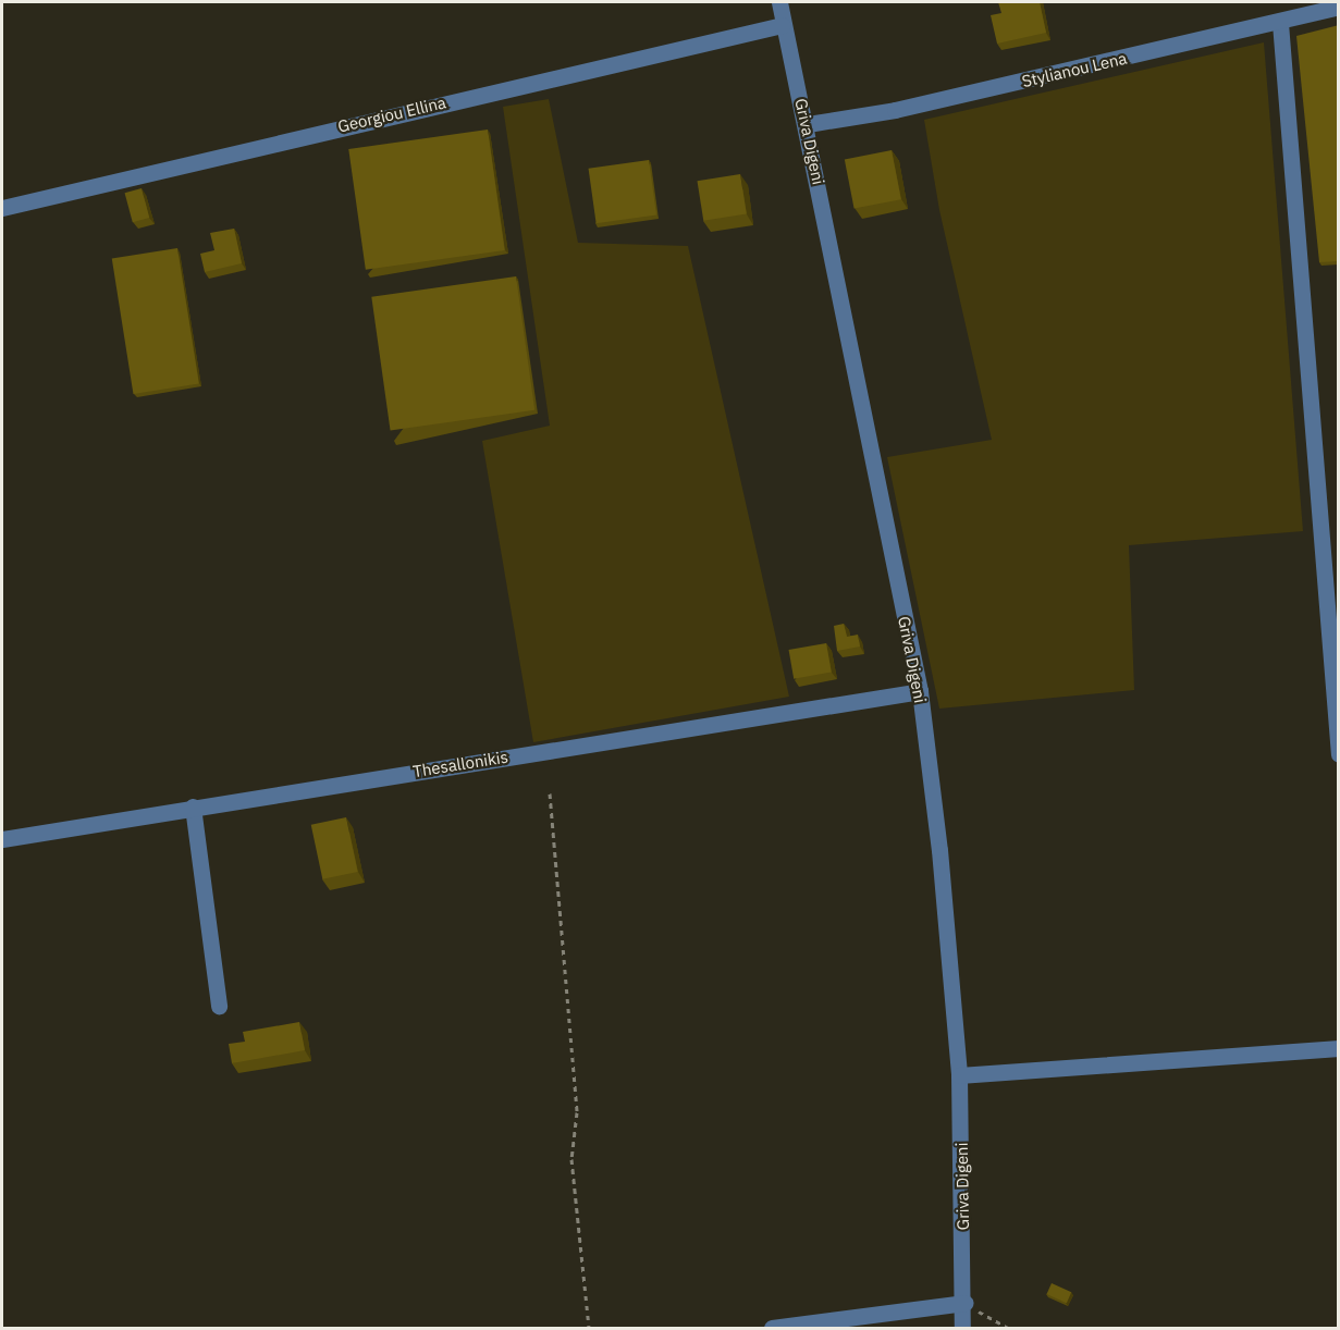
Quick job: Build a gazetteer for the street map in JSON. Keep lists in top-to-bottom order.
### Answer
{
  "streets": {
    "street": [
      "Stylianou Lena",
      "Georgiou Ellina",
      "Griva Digeni",
      "Thesallonikis"
    ]
  },
  "crossings": [
    ["Stylianou Lena", "Griva Digeni"],
    ["Georgiou Ellina", "Griva Digeni"],
    ["Griva Digeni", "Thesallonikis"]
  ]
}
